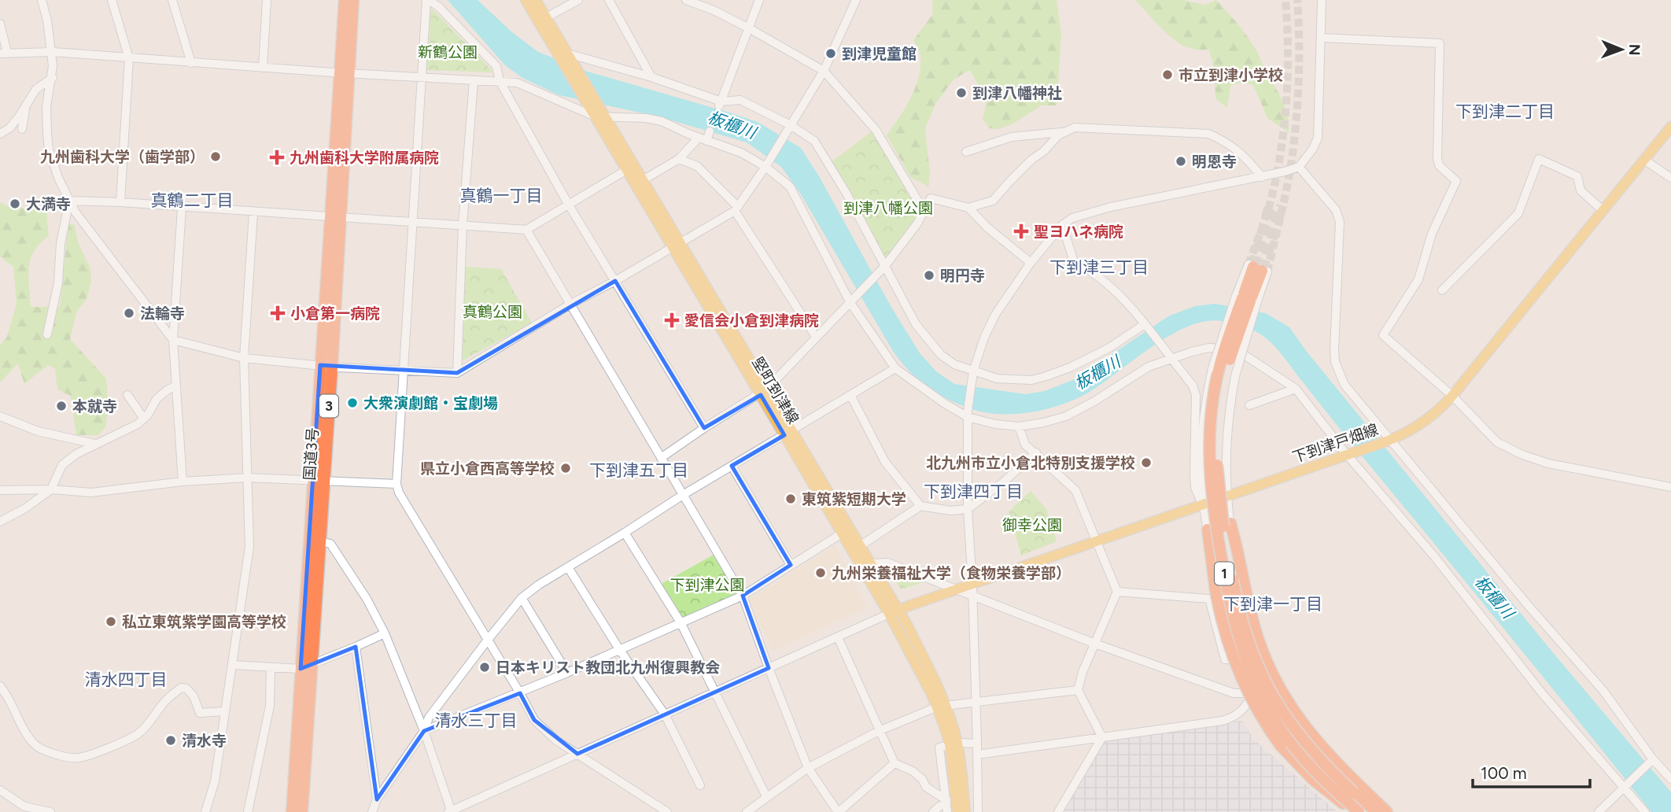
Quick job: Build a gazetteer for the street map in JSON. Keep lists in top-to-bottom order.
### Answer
{
  "streets": {
    "highway": ["3", "国道3号", "1"],
    "main road": ["堅町到津線", "下到津戸畑線"]
  },
  "crossings": [
    ["堅町到津線", "下到津戸畑線"]
  ],
  "districts": [
    "下到津二丁目",
    "真鶴一丁目",
    "真鶴二丁目",
    "下到津三丁目",
    "下到津五丁目",
    "下到津四丁目",
    "下到津一丁目",
    "清水四丁目",
    "清水三丁目"
  ],
  "water": ["板櫃川"],
  "parks": [
    "新鶴公園",
    "到津八幡公園",
    "真鶴公園",
    "御幸公園",
    "下到津公園"
  ],
  "places": {
    "other": [
      "到津児童館",
      "市立到津小学校",
      "到津八幡神社",
      "九州歯科大学（歯学部）",
      "明恩寺",
      "大満寺",
      "明円寺",
      "法輪寺",
      "大衆演劇館・宝劇場",
      "本就寺",
      "北九州市立小倉北特別支援学校",
      "県立小倉西高等学校",
      "東筑紫短期大学",
      "九州栄養福祉大学（食物栄養学部）",
      "私立東筑紫学園高等学校",
      "日本キリスト教団北九州復興教会",
      "清水寺"
    ],
    "health": [
      "九州歯科大学附属病院",
      "聖ヨハネ病院",
      "小倉第一病院",
      "愛信会小倉到津病院"
    ]
  },
  "scale_bar": "100 m",
  "north": "right"
}
